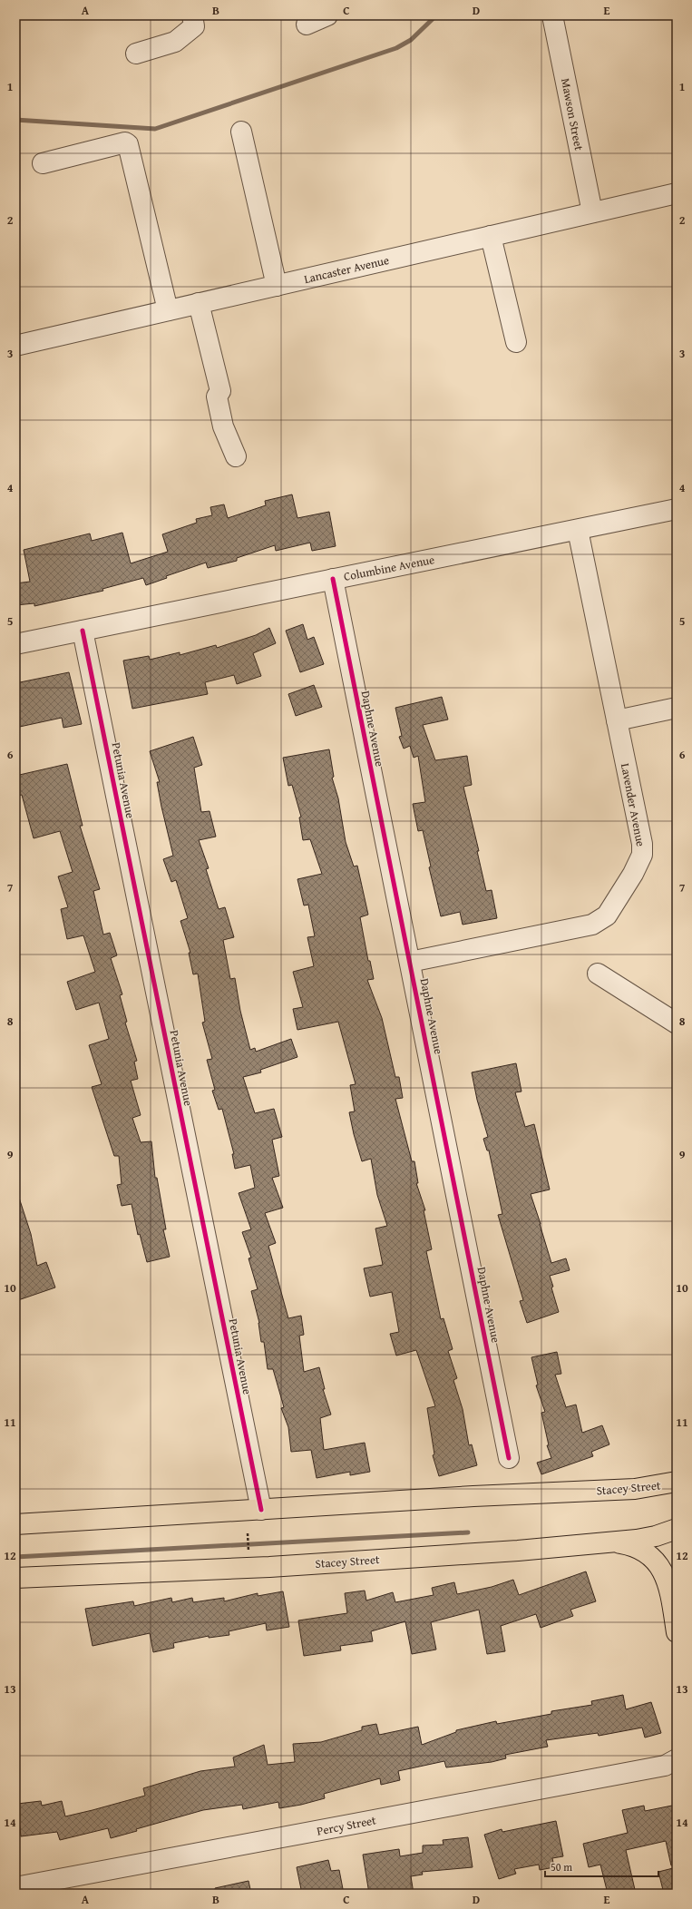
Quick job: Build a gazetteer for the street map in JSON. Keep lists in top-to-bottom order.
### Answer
{
  "streets": {
    "highway": ["Stacey Street"],
    "street": [
      "Mawson Street",
      "Lancaster Avenue",
      "Columbine Avenue",
      "Daphne Avenue",
      "Petunia Avenue",
      "Lavender Avenue",
      "Percy Street"
    ]
  },
  "crossings": [
    ["Mawson Street", "Lancaster Avenue"],
    ["Columbine Avenue", "Daphne Avenue"],
    ["Columbine Avenue", "Petunia Avenue"],
    ["Columbine Avenue", "Lavender Avenue"],
    ["Daphne Avenue", "Lavender Avenue"],
    ["Petunia Avenue", "Stacey Street"]
  ],
  "scale_bar": "50 m",
  "grid": {
    "columns": [
      "A",
      "B",
      "C",
      "D",
      "E"
    ],
    "rows": [
      "1",
      "2",
      "3",
      "4",
      "5",
      "6",
      "7",
      "8",
      "9",
      "10",
      "11",
      "12",
      "13",
      "14"
    ]
  }
}
